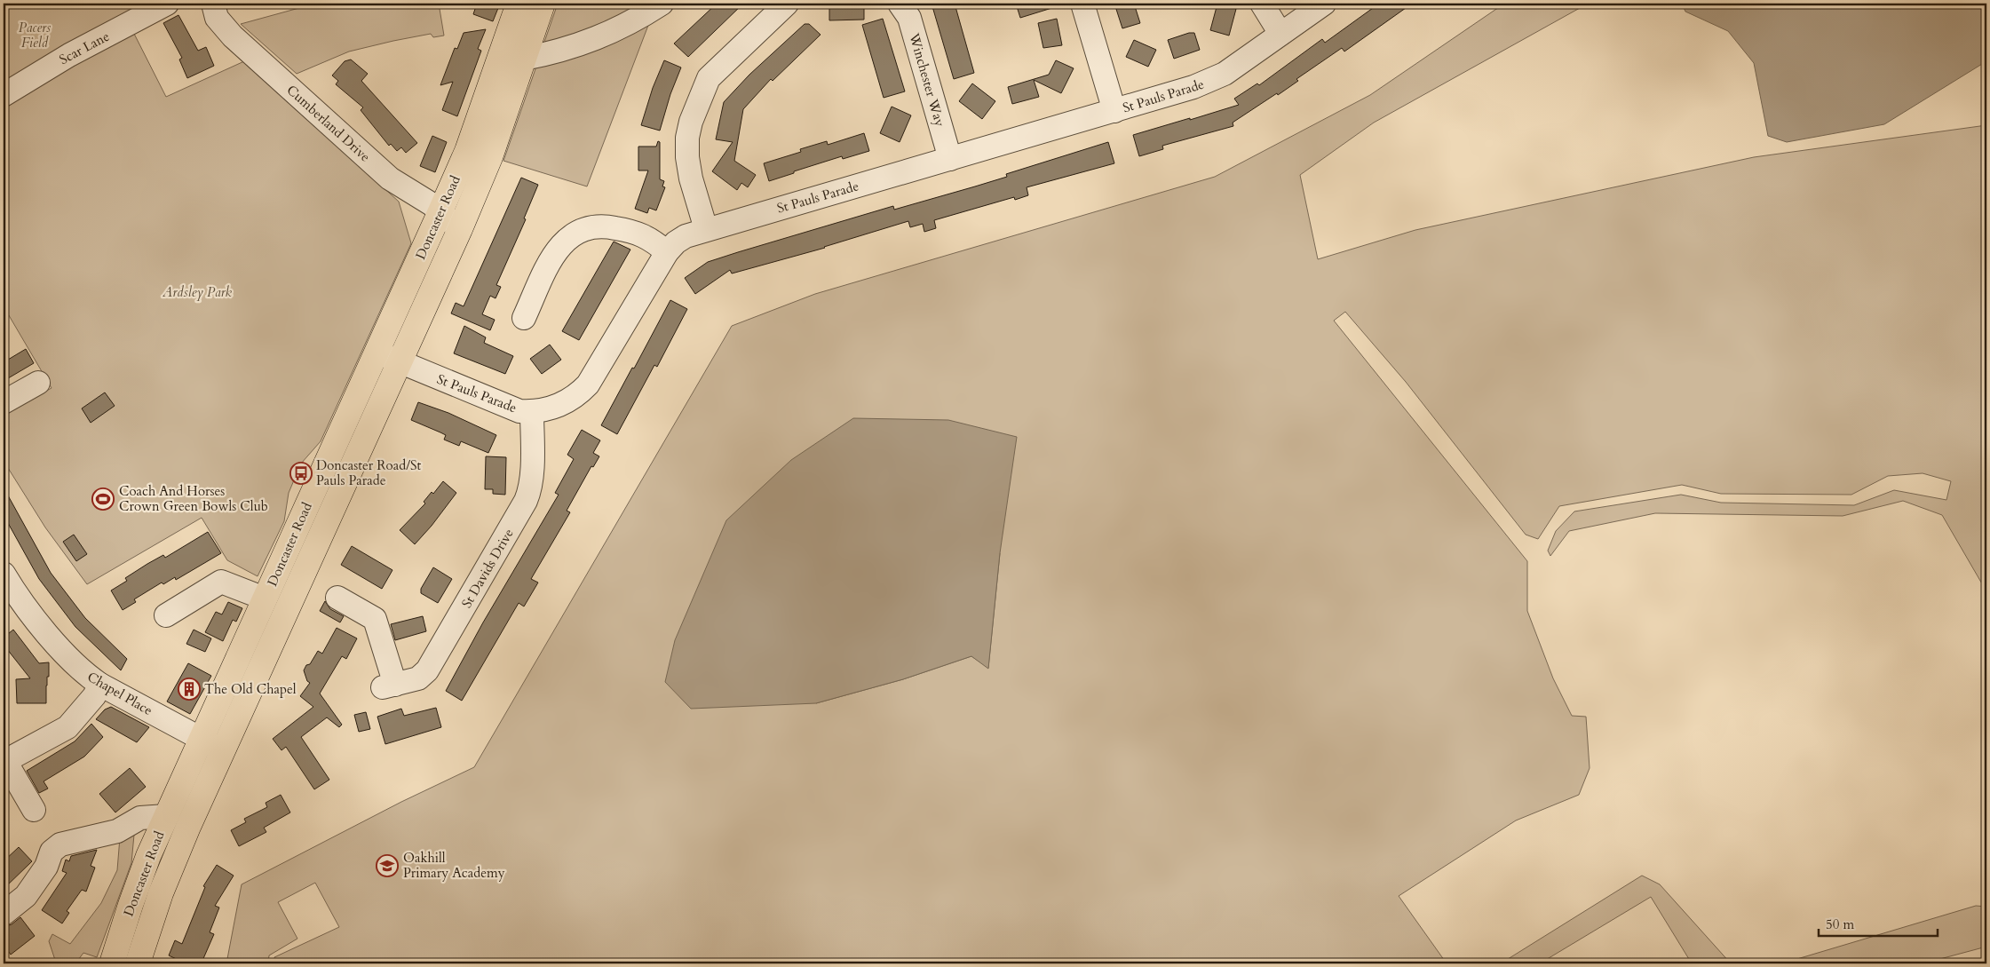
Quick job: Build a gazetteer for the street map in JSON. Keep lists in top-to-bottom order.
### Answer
{
  "streets": {
    "highway": ["Doncaster Road"],
    "street": [
      "Scar Lane",
      "Winchester Way",
      "St Pauls Parade",
      "Cumberland Drive",
      "St Davids Drive",
      "Chapel Place"
    ]
  },
  "crossings": [
    ["Winchester Way", "St Pauls Parade"],
    ["St Pauls Parade", "Doncaster Road"],
    ["St Pauls Parade", "St Davids Drive"],
    ["Cumberland Drive", "Doncaster Road"],
    ["Doncaster Road", "Chapel Place"]
  ],
  "parks": ["Pacers Field", "Ardsley Park"],
  "places": {
    "bus stop": ["Doncaster Road/St Pauls Parade"],
    "sports": ["Coach And Horses Crown Green Bowls Club"],
    "building": ["The Old Chapel"],
    "school or university": ["Oakhill Primary Academy"]
  },
  "scale_bar": "50 m"
}
